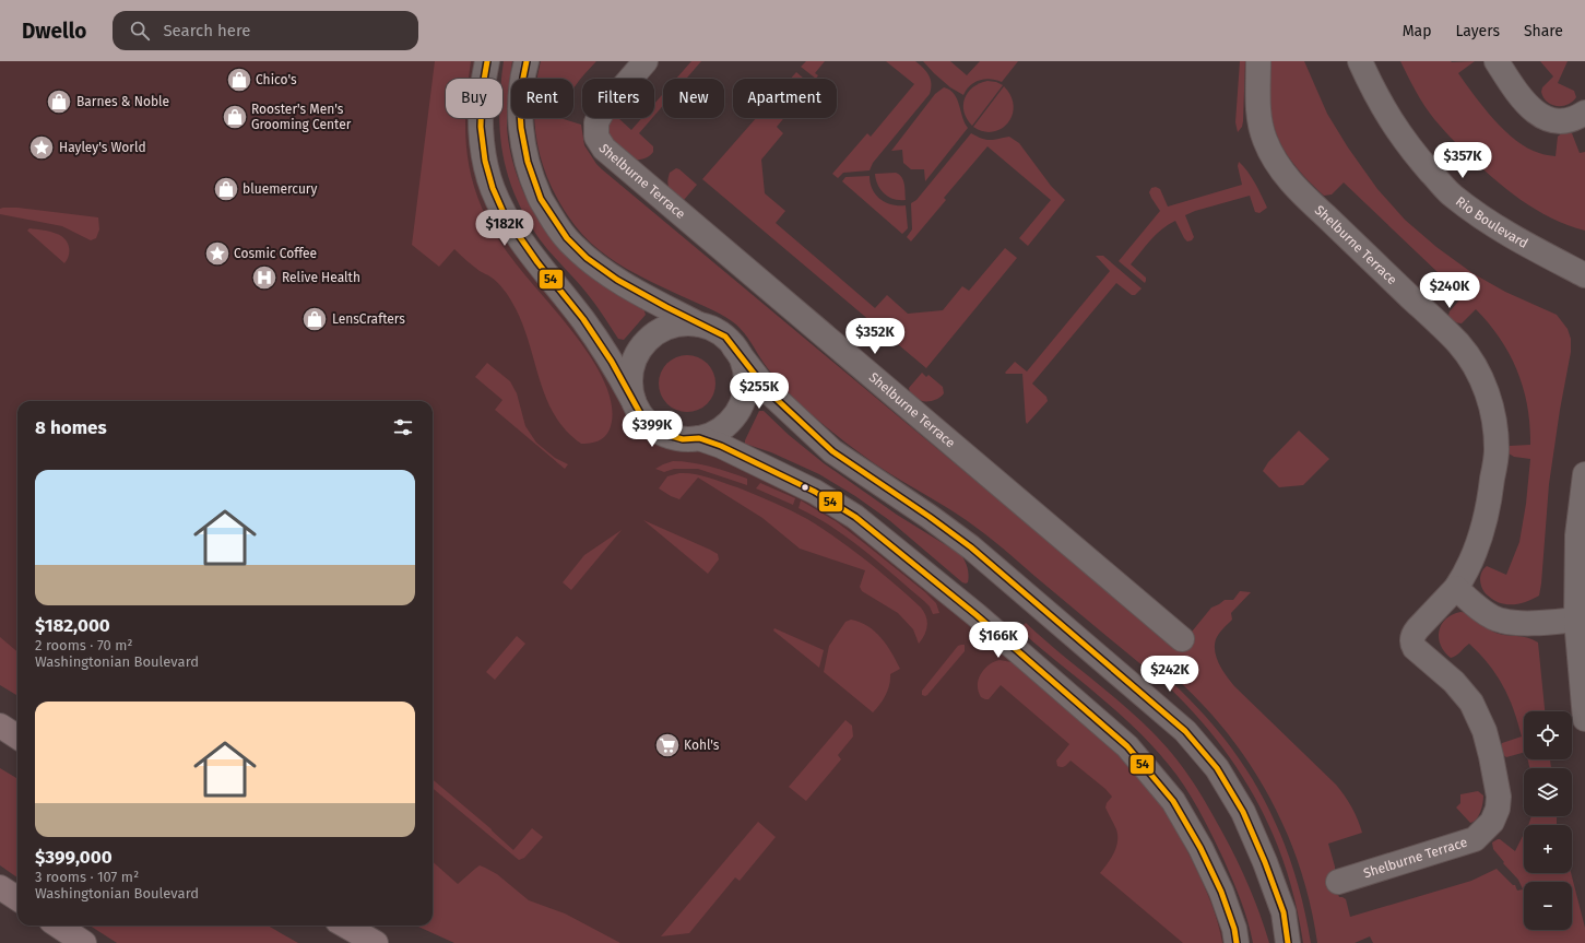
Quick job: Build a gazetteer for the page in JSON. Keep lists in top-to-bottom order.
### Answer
{
  "streets": {
    "street": ["Shelburne Terrace", "Rio Boulevard"]
  },
  "places": {
    "shop": [
      "Chico's",
      "Barnes & Noble",
      "Rooster's Men's Grooming Center",
      "bluemercury",
      "LensCrafters"
    ],
    "place": ["Hayley's World", "Cosmic Coffee"],
    "hospital": ["Relive Health"],
    "supermarket": ["Kohl's"]
  },
  "lines": ["transit line 54"],
  "page": {
    "header": "Dwello",
    "search": "Search here",
    "nav": ["Map", "Layers", "Share"],
    "chip": [
      "Buy",
      "Rent",
      "Filters",
      "New",
      "Apartment"
    ],
    "price": [
      "$357K",
      "$182K",
      "$240K",
      "$352K",
      "$255K",
      "$399K",
      "$166K",
      "$242K"
    ],
    "heading": "8 homes",
    "list": [
      {
        "name": "$182,000",
        "note": "2 rooms · 70 m² · Washingtonian Boulevard"
      },
      {
        "name": "$399,000",
        "note": "3 rooms · 107 m² · Washingtonian Boulevard"
      }
    ],
    "map_buttons": ["+", "−"]
  }
}
